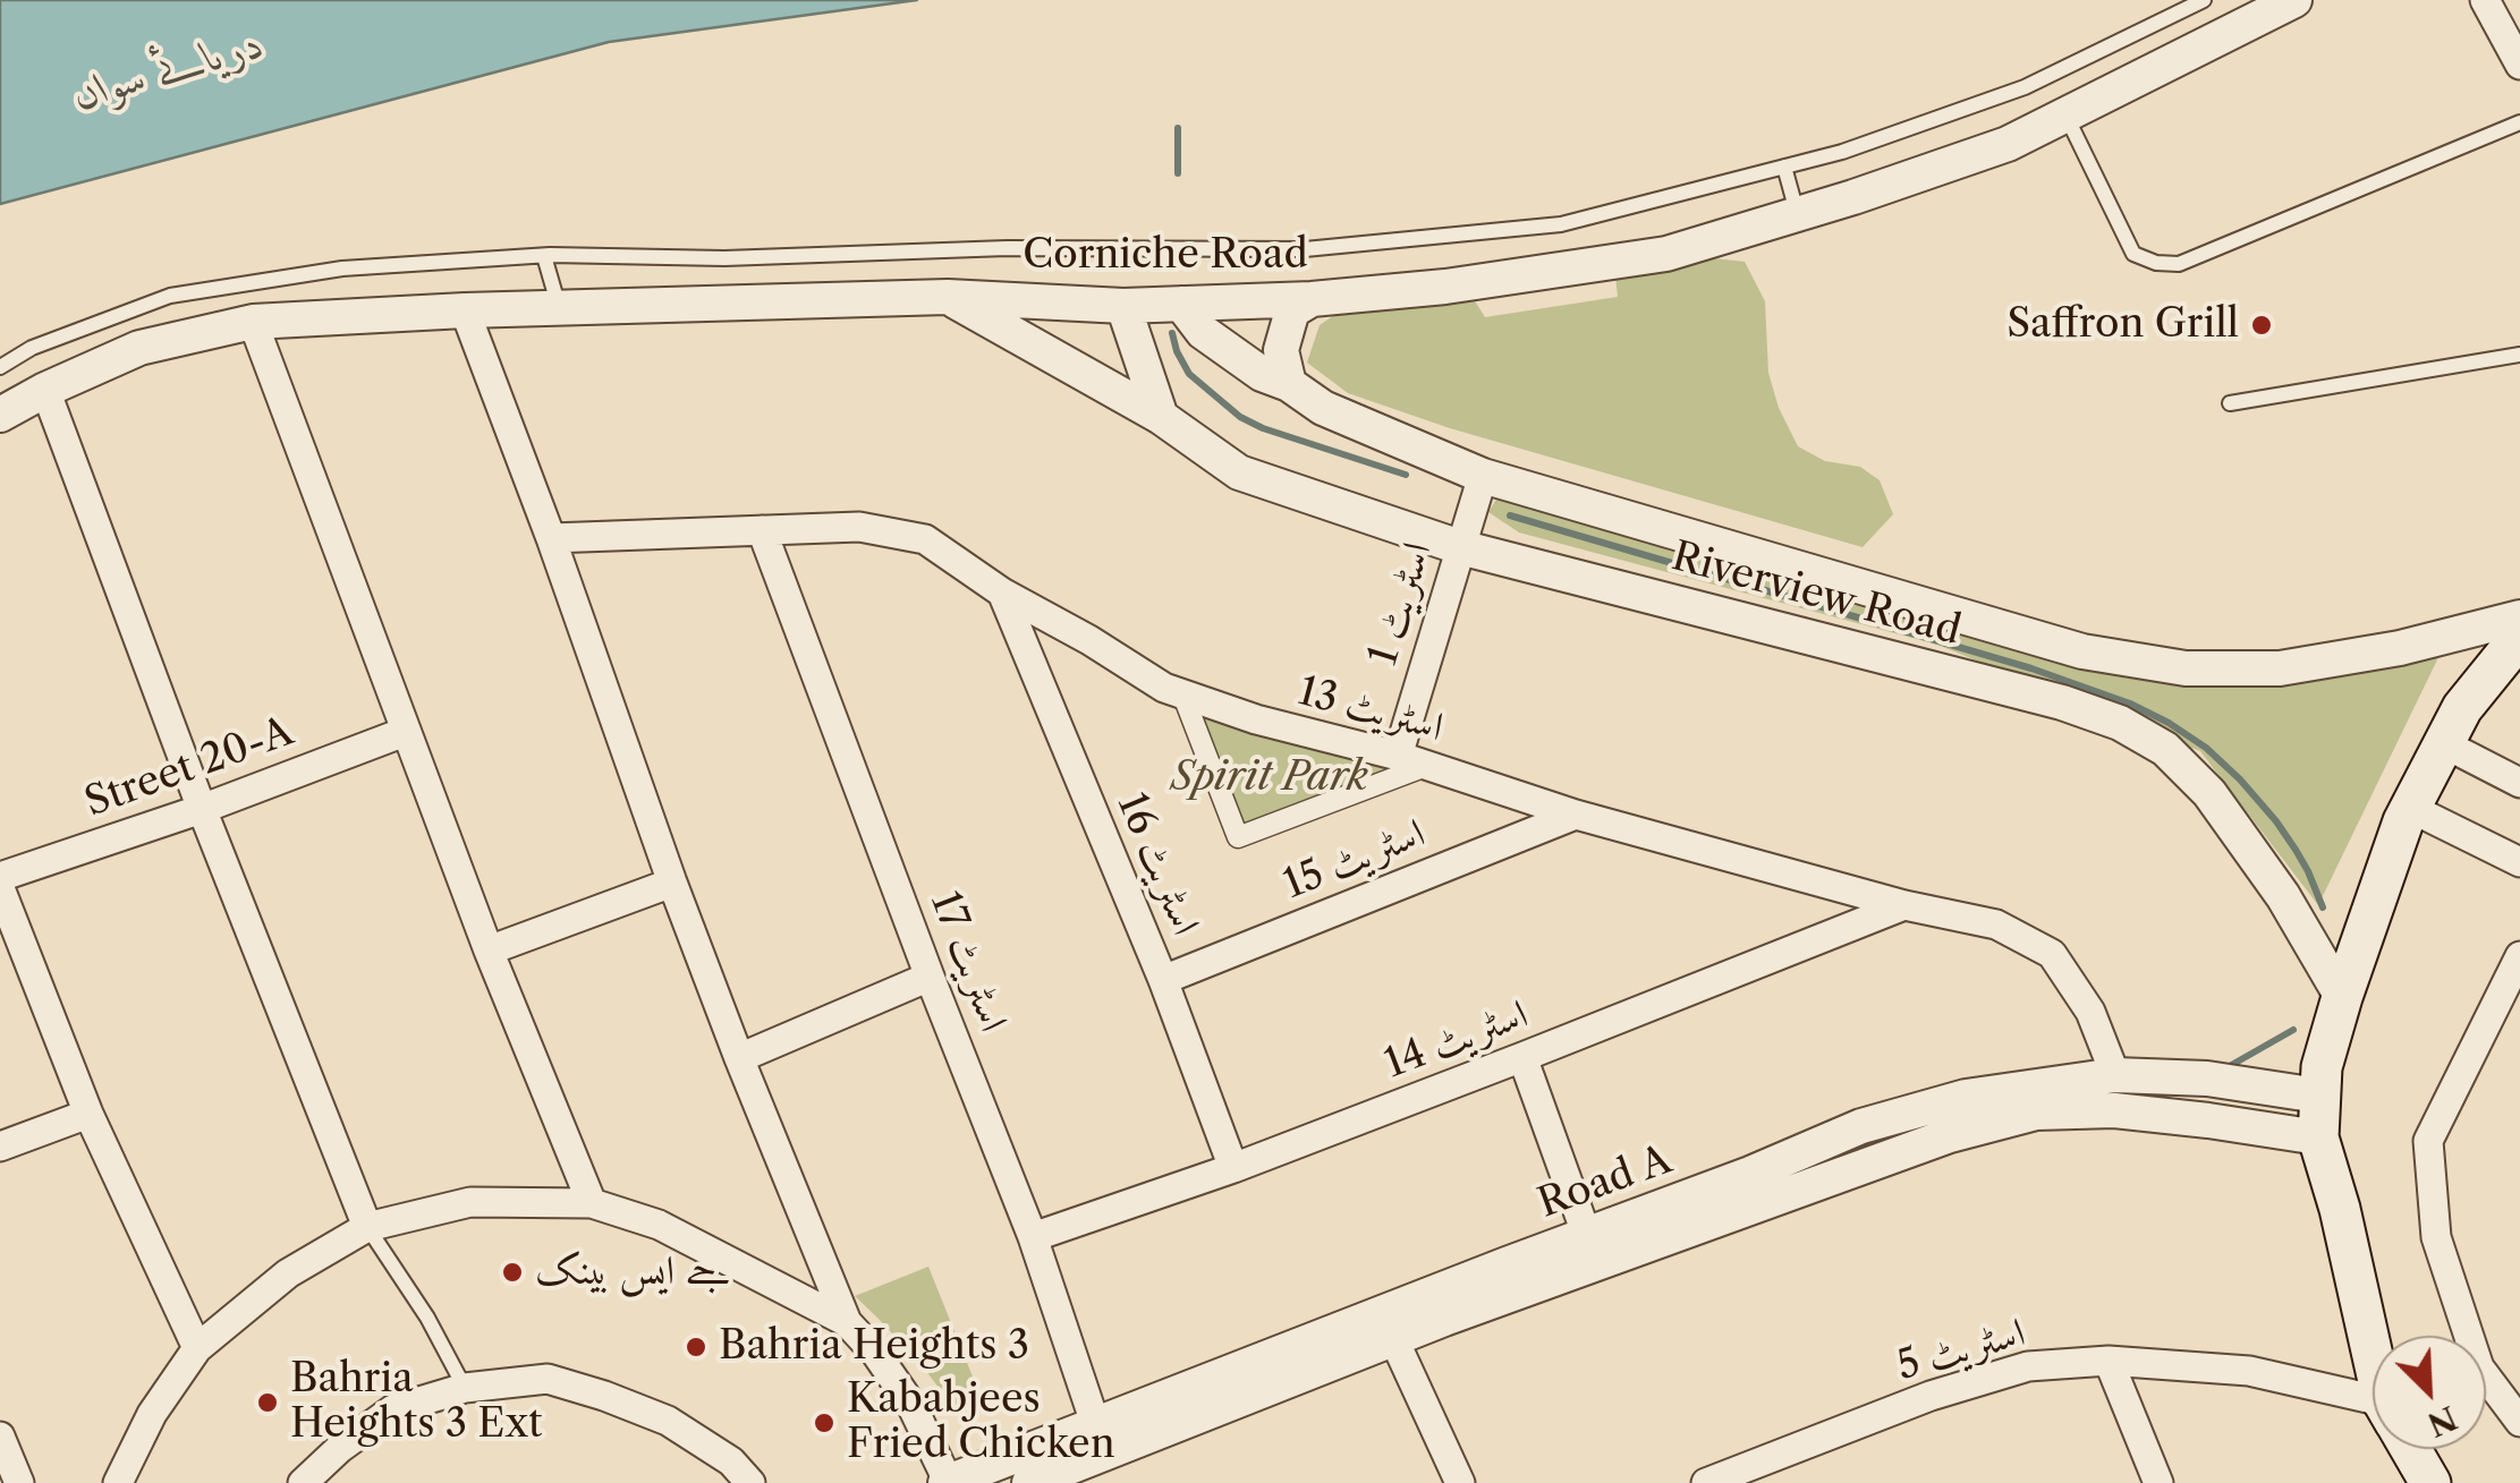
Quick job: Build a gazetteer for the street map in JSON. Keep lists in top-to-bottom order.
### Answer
{
  "streets": {
    "street": [
      "Corniche Road",
      "Riverview Road",
      "اسٹریٹ 1",
      "اسٹریٹ 13",
      "Street 20-A",
      "اسٹریٹ 15",
      "اسٹریٹ 16",
      "اسٹریٹ 17",
      "اسٹریٹ 14",
      "Road A",
      "اسٹریٹ 5"
    ]
  },
  "crossings": [
    ["Corniche Road", "Riverview Road"],
    ["Riverview Road", "اسٹریٹ 1"],
    ["اسٹریٹ 1", "اسٹریٹ 13"],
    ["اسٹریٹ 13", "اسٹریٹ 15"],
    ["اسٹریٹ 13", "اسٹریٹ 16"],
    ["اسٹریٹ 13", "اسٹریٹ 17"],
    ["اسٹریٹ 13", "اسٹریٹ 14"],
    ["اسٹریٹ 13", "Road A"],
    ["اسٹریٹ 15", "اسٹریٹ 16"],
    ["اسٹریٹ 16", "اسٹریٹ 14"],
    ["اسٹریٹ 17", "اسٹریٹ 14"],
    ["اسٹریٹ 17", "Road A"]
  ],
  "water": ["دریائے سواں"],
  "parks": ["Spirit Park"],
  "places": [
    "Saffron Grill",
    "جے ایس بینک",
    "Bahria Heights 3",
    "Bahria Heights 3 Ext",
    "Kababjees Fried Chicken"
  ],
  "north": "bottom right"
}
